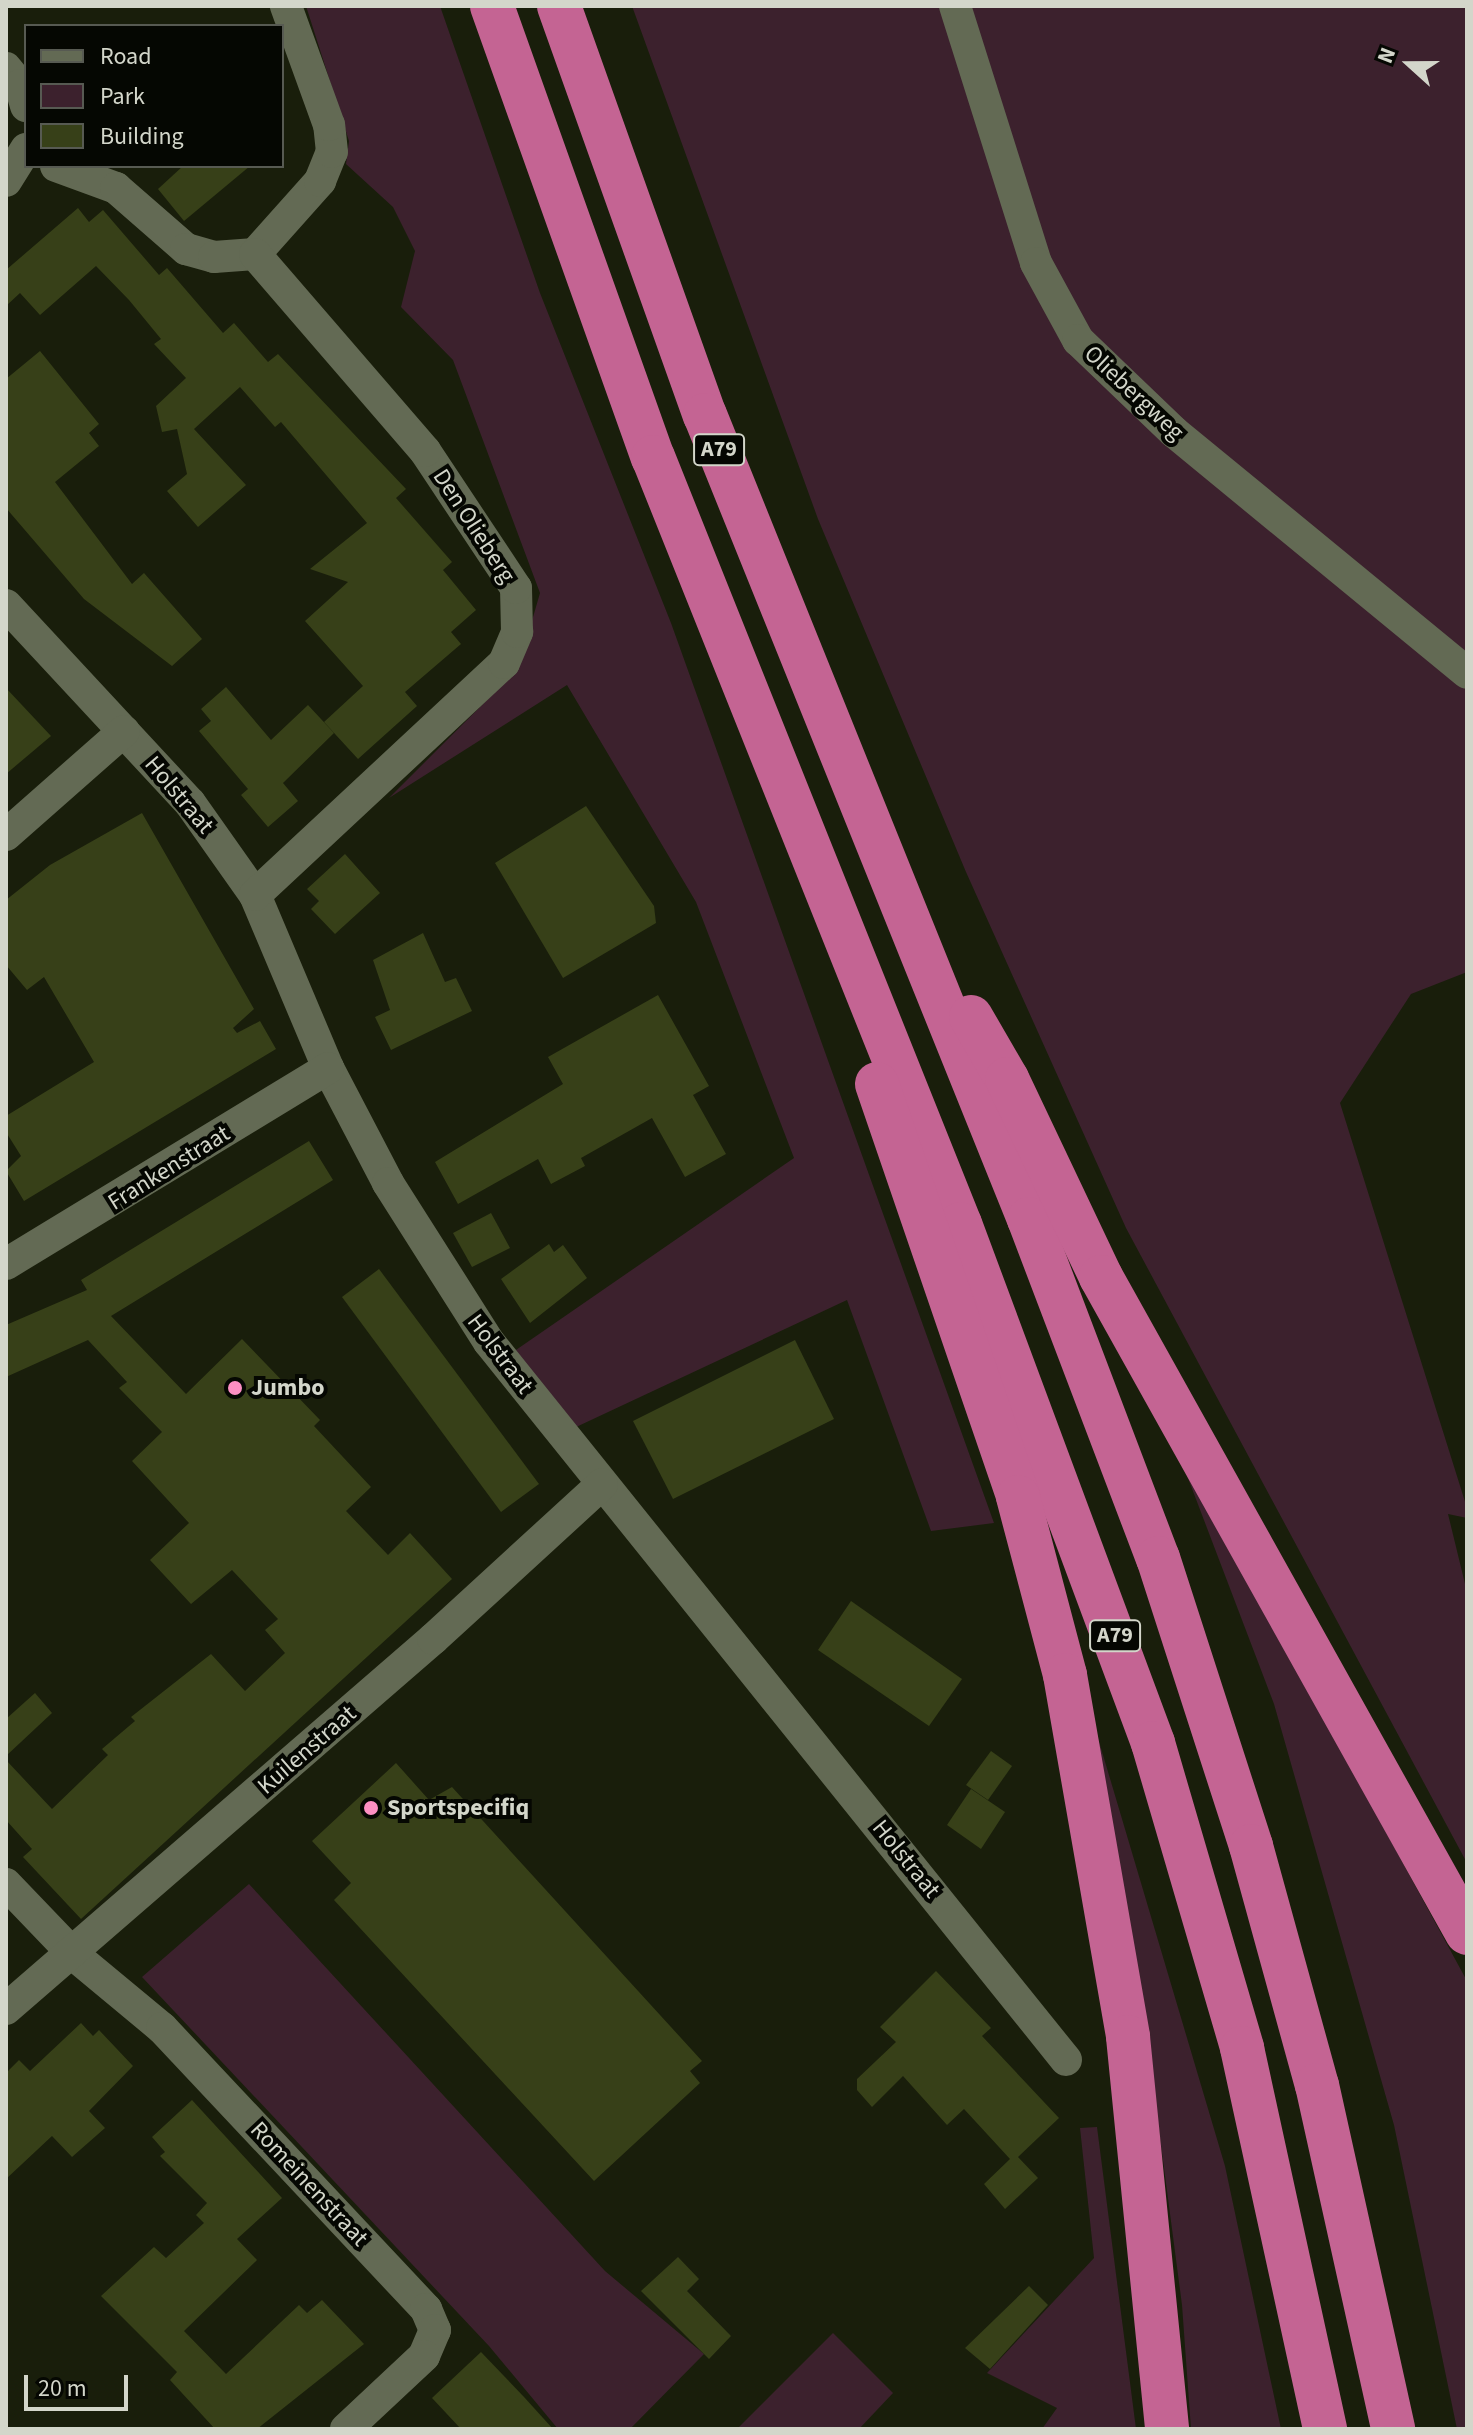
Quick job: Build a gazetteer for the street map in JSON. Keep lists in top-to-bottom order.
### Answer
{
  "streets": {
    "highway": ["A79"],
    "street": [
      "Oliebergweg",
      "Den Olieberg",
      "Holstraat",
      "Frankenstraat",
      "Kuilenstraat",
      "Romeinenstraat"
    ]
  },
  "crossings": [
    ["Den Olieberg", "Holstraat"],
    ["Holstraat", "Frankenstraat"],
    ["Holstraat", "Kuilenstraat"],
    ["Kuilenstraat", "Romeinenstraat"]
  ],
  "places": ["Jumbo", "Sportspecifiq"],
  "legend": ["Road", "Park", "Building"],
  "scale_bar": "20 m",
  "north": "left"
}
